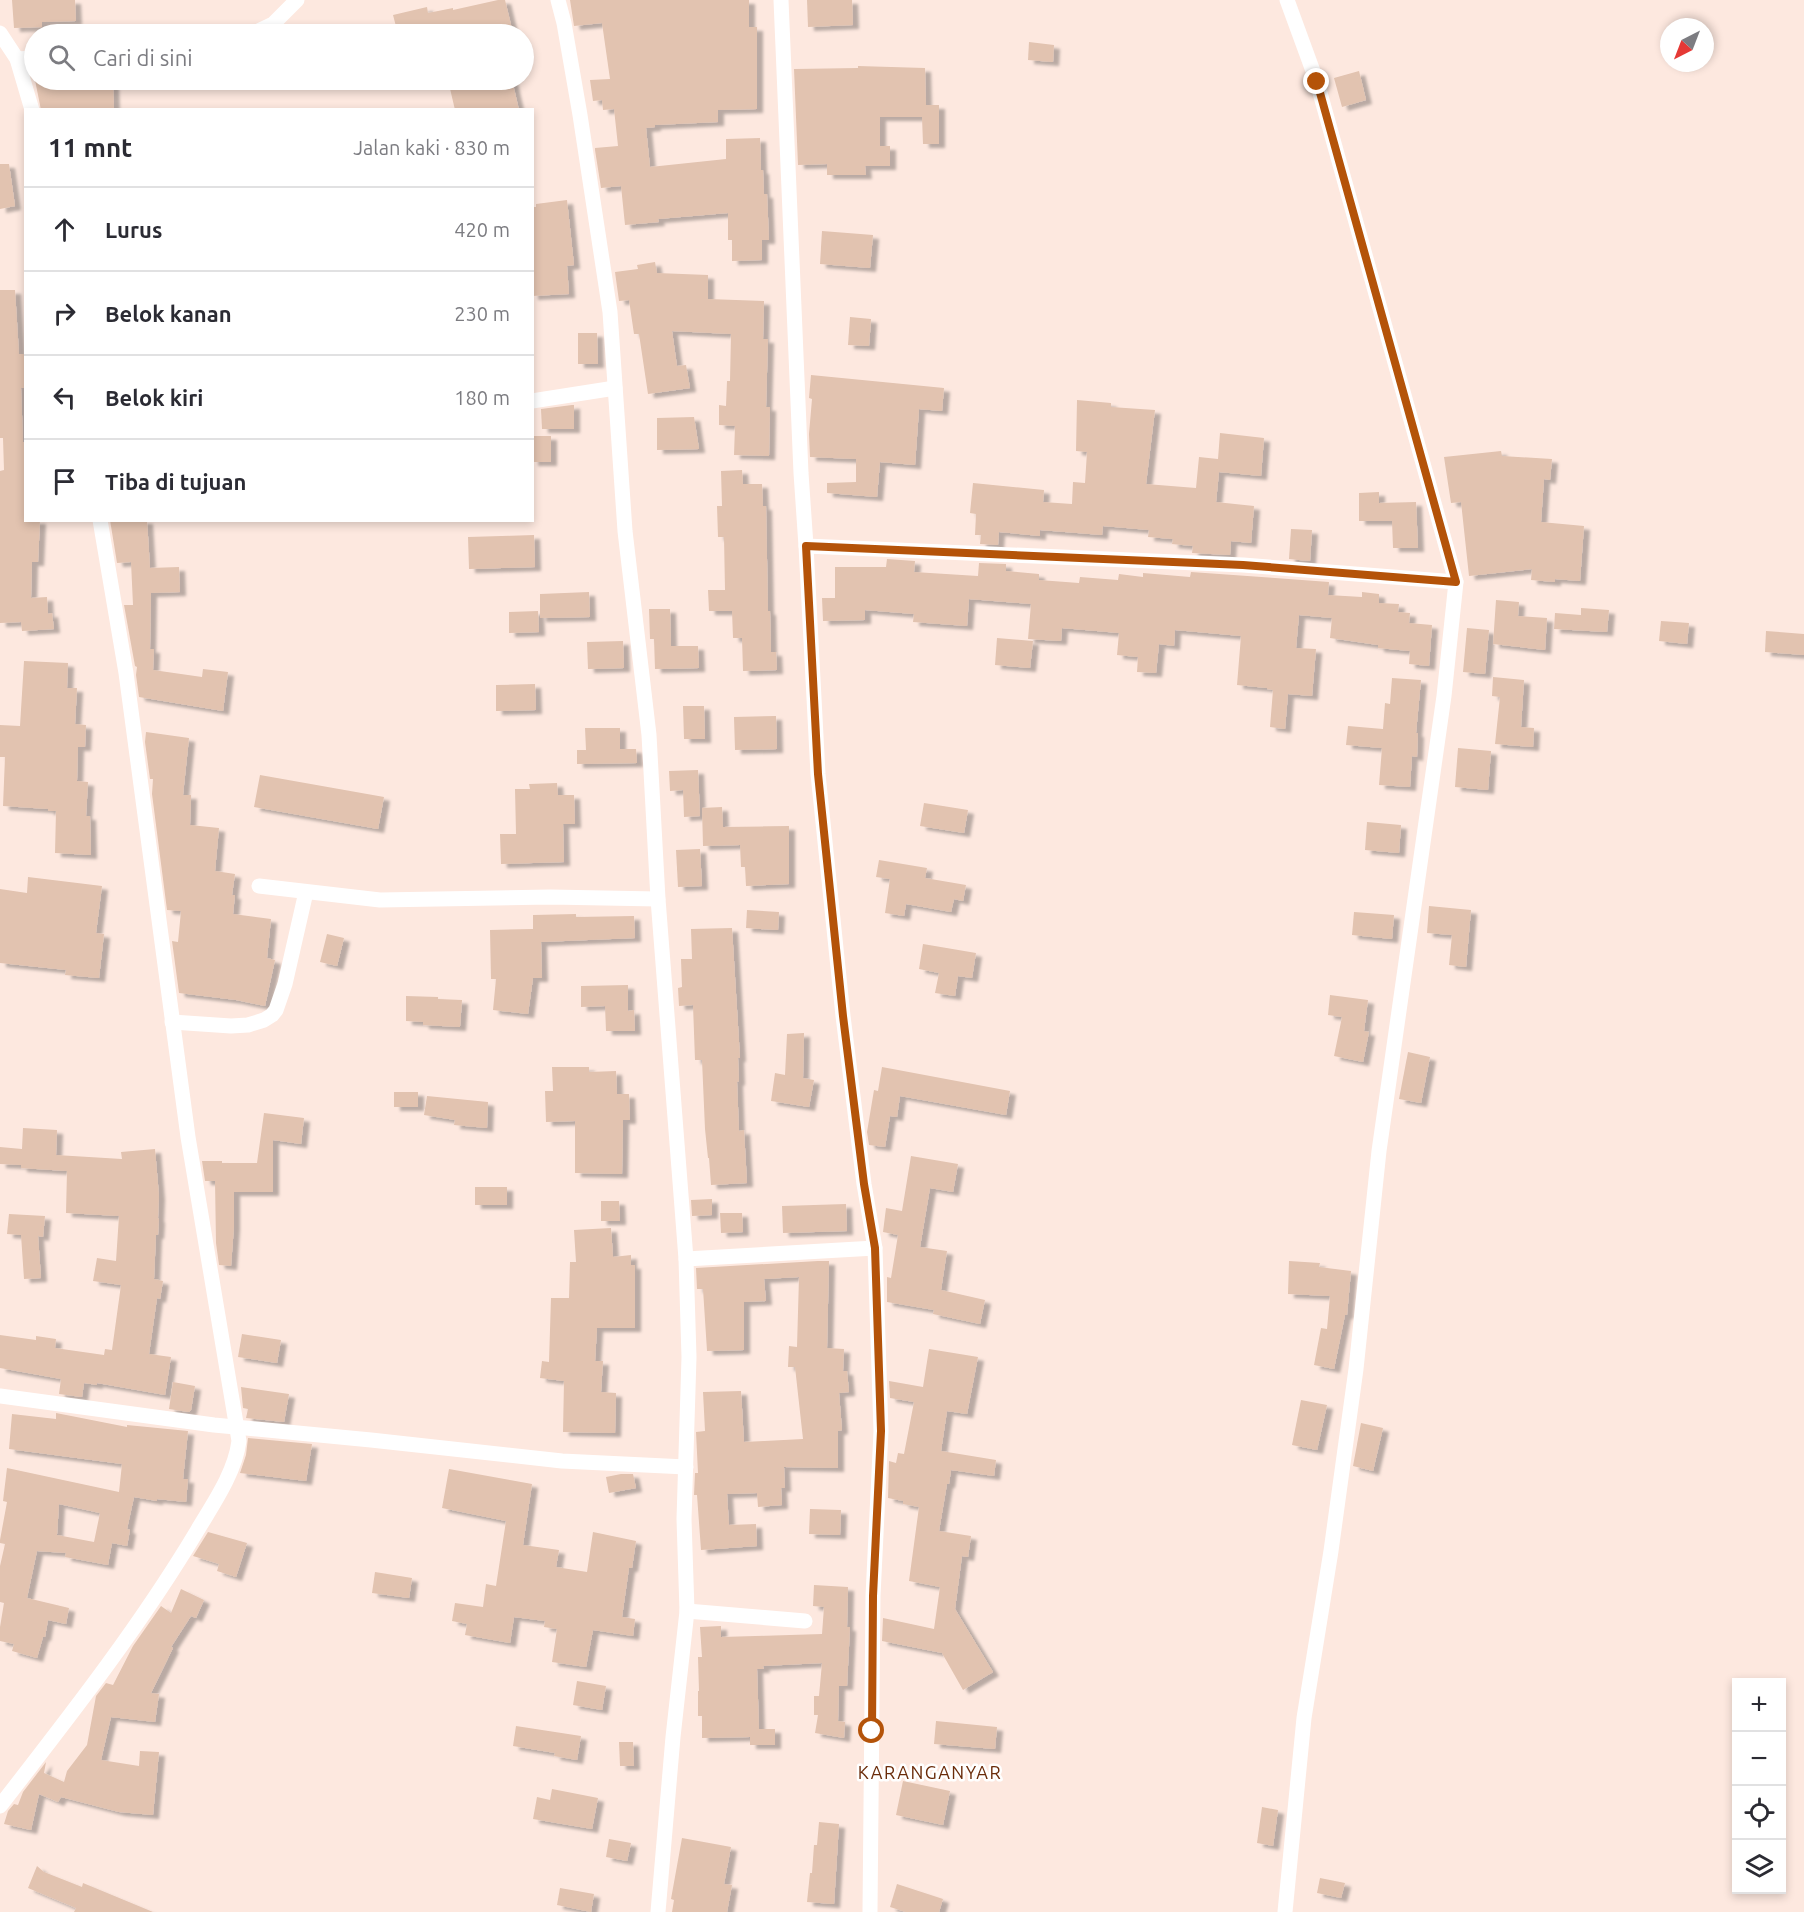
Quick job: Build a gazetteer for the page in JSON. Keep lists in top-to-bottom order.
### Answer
{
  "districts": ["KARANGANYAR"],
  "north": "bottom left",
  "page": {
    "search": "Cari di sini",
    "heading": ["11 mnt", "Jalan kaki · 830 m"],
    "list": [
      ["Lurus", "420 m"],
      ["Belok kanan", "230 m"],
      ["Belok kiri", "180 m"],
      "Tiba di tujuan"
    ],
    "map_buttons": ["+", "−"]
  }
}
